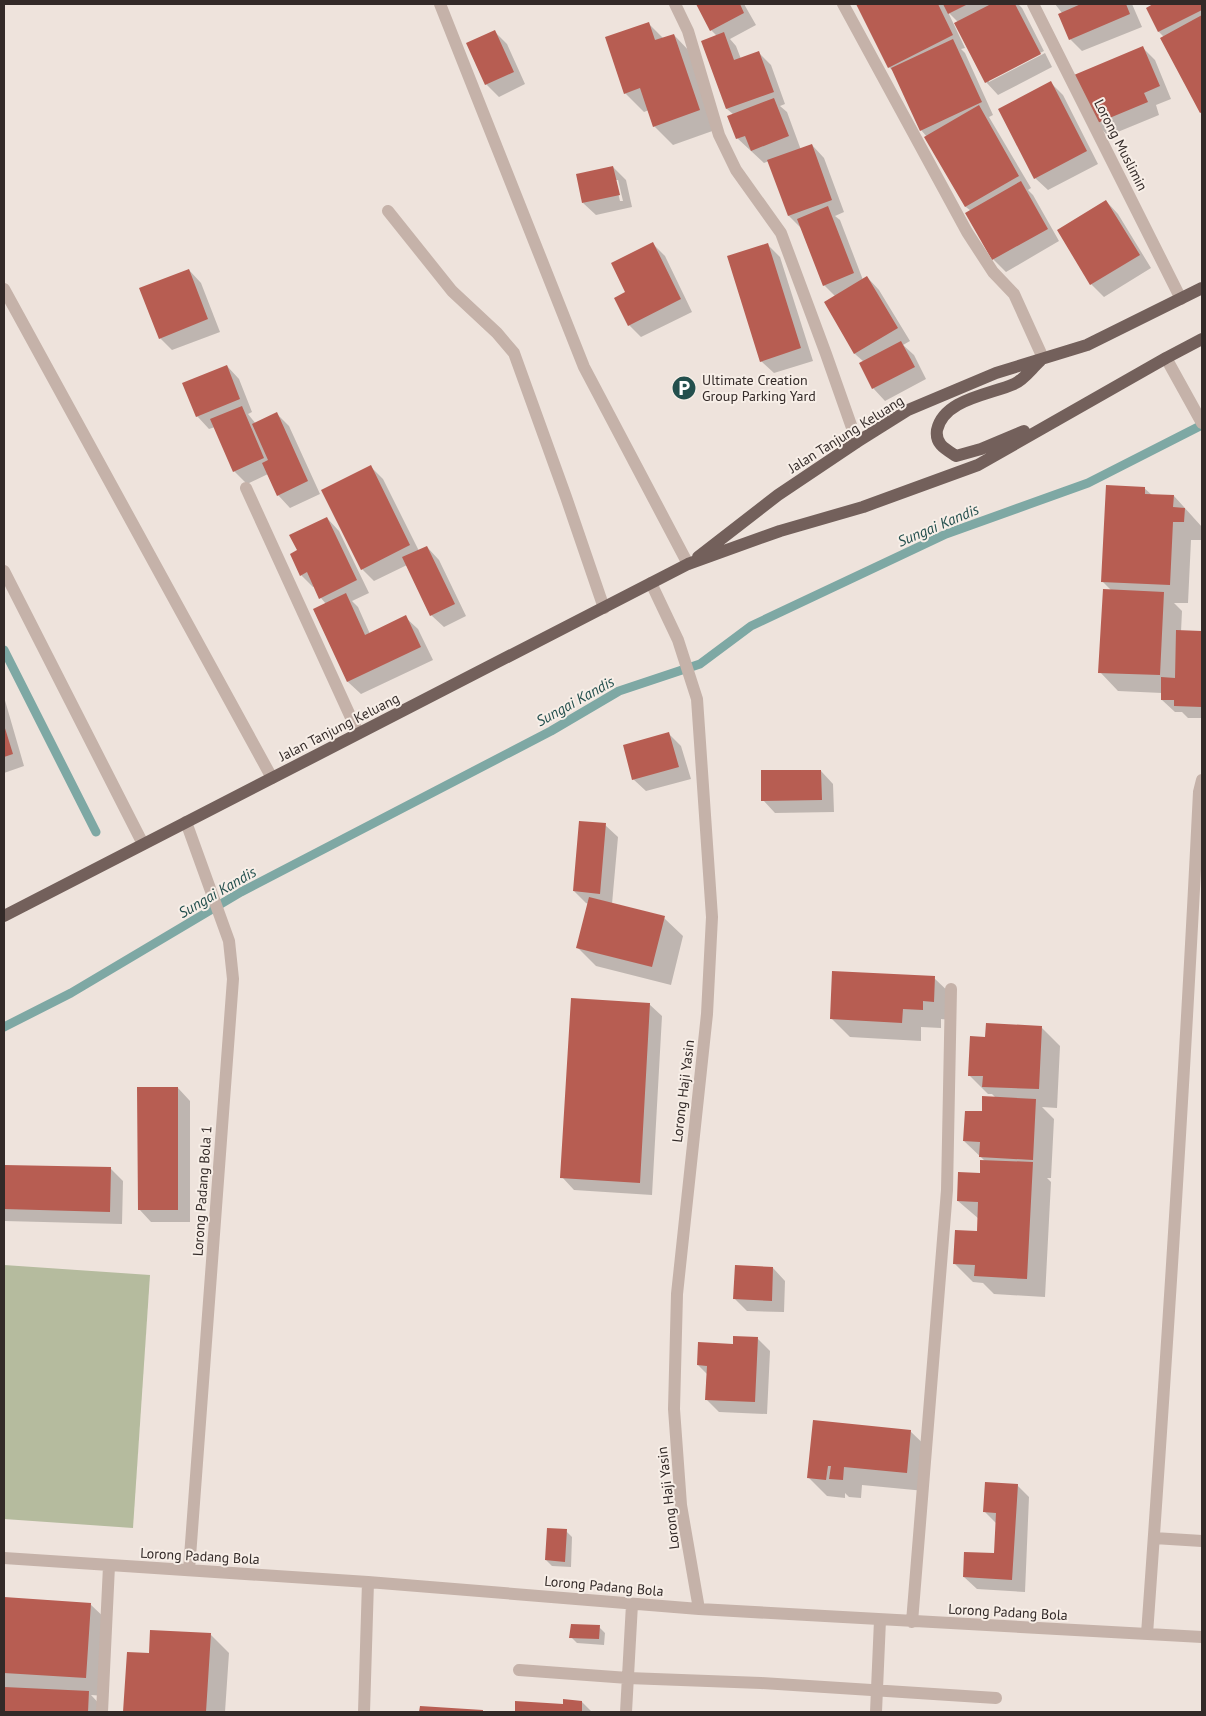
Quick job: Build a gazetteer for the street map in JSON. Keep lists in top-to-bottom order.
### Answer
{
  "streets": {
    "main road": ["Jalan Tanjung Keluang"],
    "street": [
      "Lorong Muslimin",
      "Lorong Haji Yasin",
      "Lorong Padang Bola 1",
      "Lorong Padang Bola"
    ]
  },
  "crossings": [
    ["Lorong Muslimin", "Jalan Tanjung Keluang"],
    ["Jalan Tanjung Keluang", "Lorong Haji Yasin"],
    ["Jalan Tanjung Keluang", "Lorong Padang Bola 1"],
    ["Lorong Haji Yasin", "Lorong Padang Bola"],
    ["Lorong Padang Bola 1", "Lorong Padang Bola"]
  ],
  "water": ["Sungai Kandis"],
  "places": {
    "parking": ["Ultimate Creation Group Parking Yard"]
  }
}
